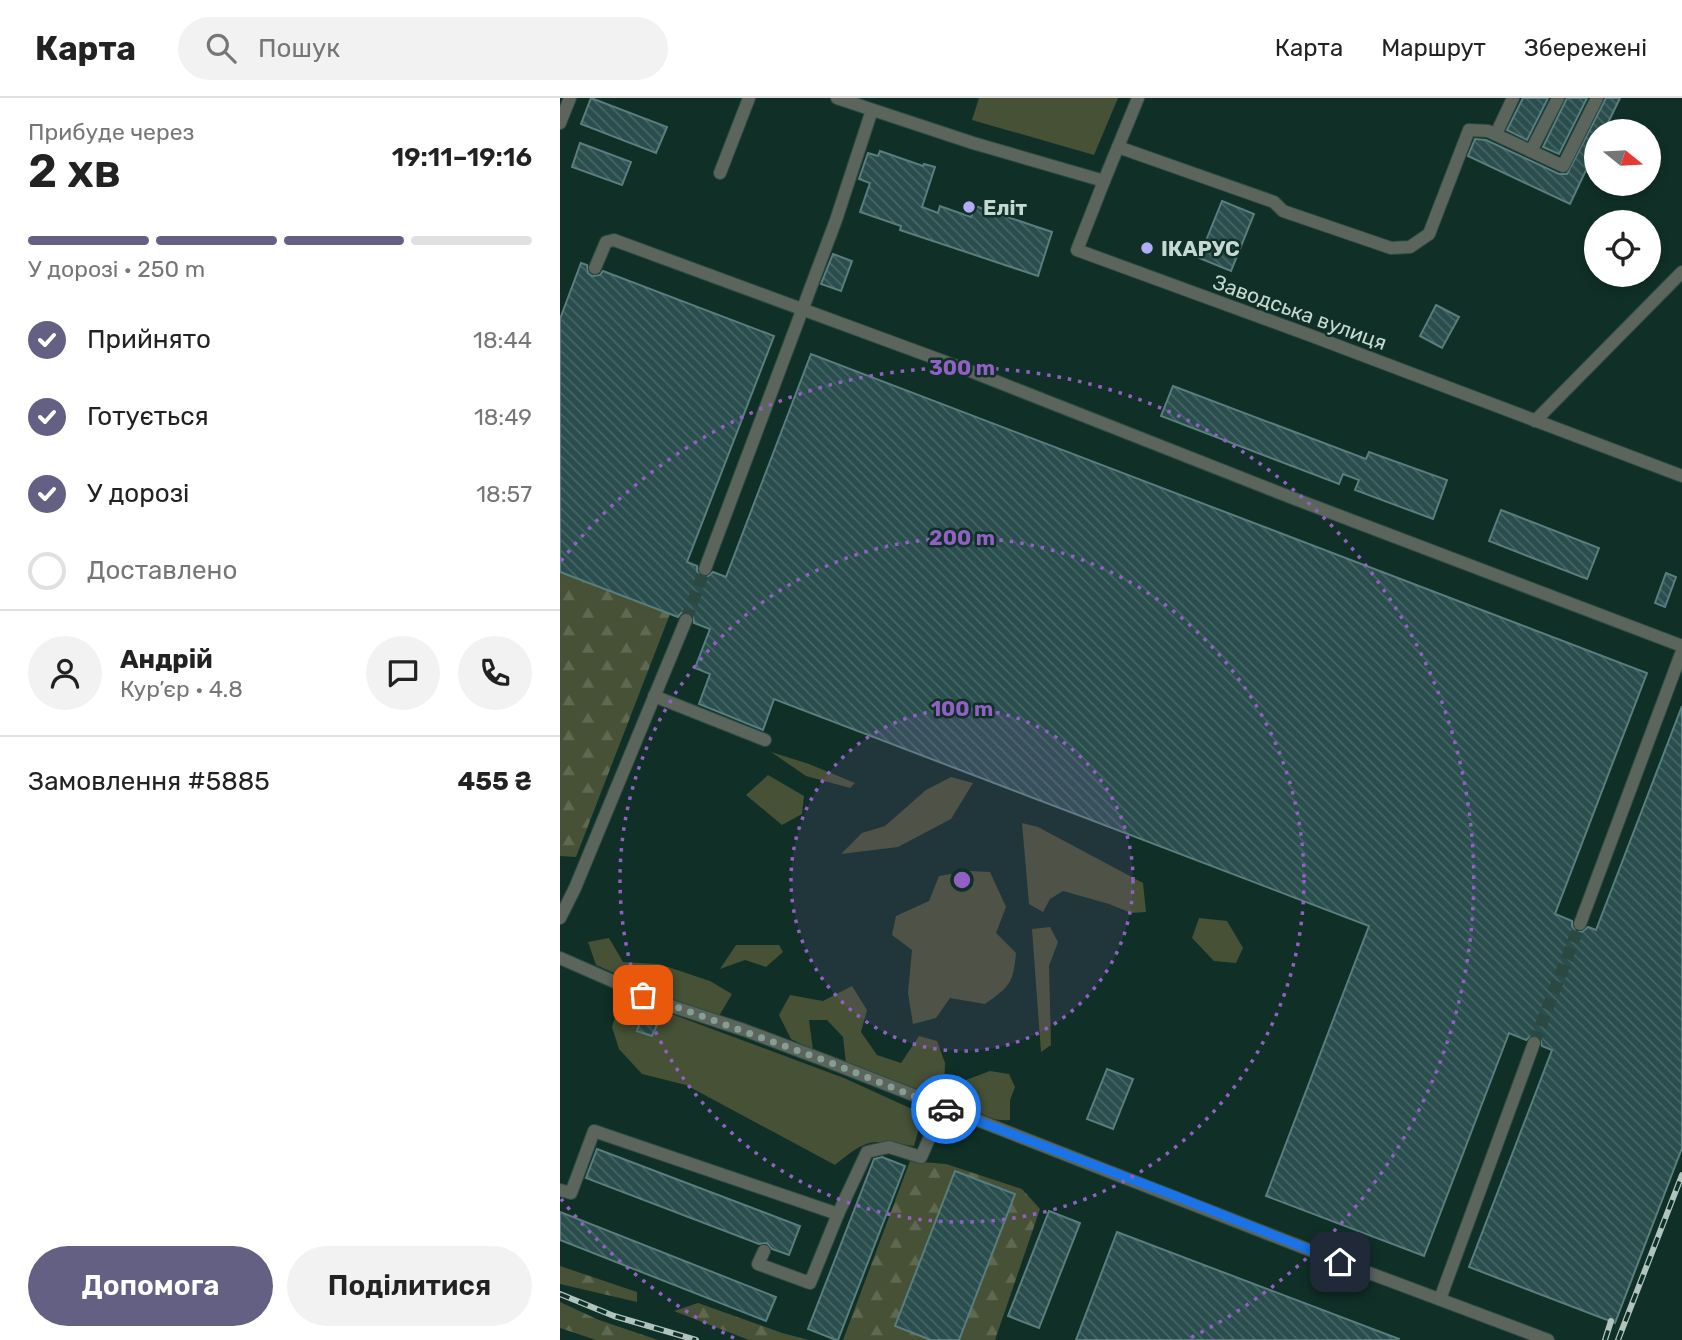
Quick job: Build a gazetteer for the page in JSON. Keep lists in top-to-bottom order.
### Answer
{
  "streets": {
    "street": ["Заводська вулиця"]
  },
  "places": ["Еліт", "ІКАРУС"],
  "north": "right",
  "page": {
    "header": "Карта",
    "search": "Пошук",
    "nav": ["Карта", "Маршрут", "Збережені"],
    "heading": ["2 хв", "Прибуде через", "19:11–19:16"],
    "panel": [
      "Андрій",
      "Кур’єр · 4.8",
      "Замовлення #5885",
      "455 ₴"
    ],
    "bar": "У дорозі · 250 m",
    "list": [
      ["Прийнято", "18:44"],
      ["Готується", "18:49"],
      ["У дорозі", "18:57"],
      "Доставлено"
    ],
    "buttons": ["Допомога", "Поділитися"]
  },
  "rings": ["300 m", "200 m", "100 m"]
}
